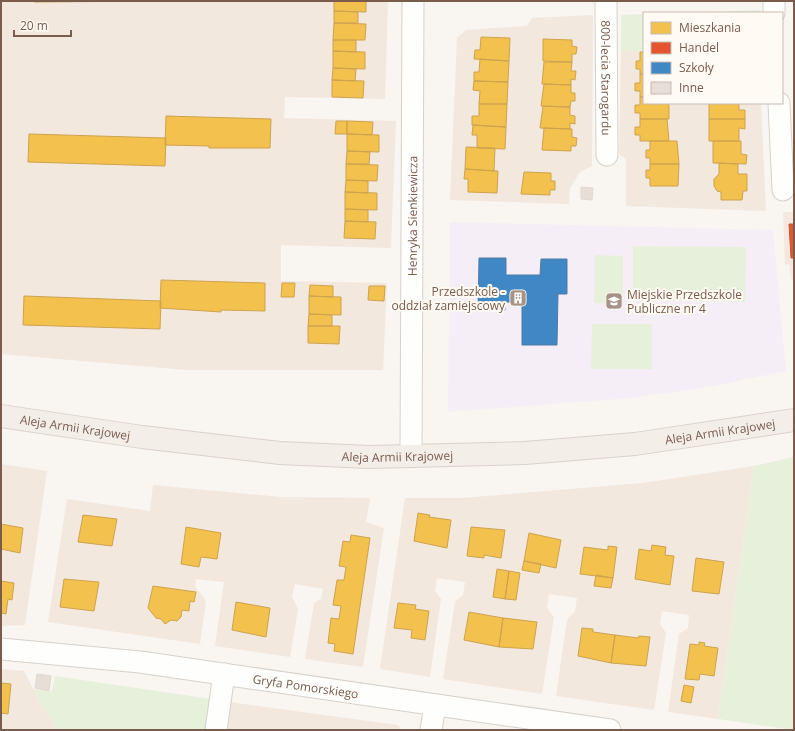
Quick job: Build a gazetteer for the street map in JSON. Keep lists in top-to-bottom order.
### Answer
{
  "streets": {
    "main road": ["Aleja Armii Krajowej"],
    "street": ["800-lecia Starogardu", "Henryka Sienkiewicza", "Gryfa Pomorskiego"]
  },
  "crossings": [
    ["Henryka Sienkiewicza", "Aleja Armii Krajowej"]
  ],
  "places": {
    "building": ["Przedszkole - oddział zamiejscowy"],
    "school or university": ["Miejskie Przedszkole Publiczne nr 4"]
  },
  "legend": [
    "Mieszkania",
    "Handel",
    "Szkoły",
    "Inne"
  ],
  "scale_bar": "20 m"
}
